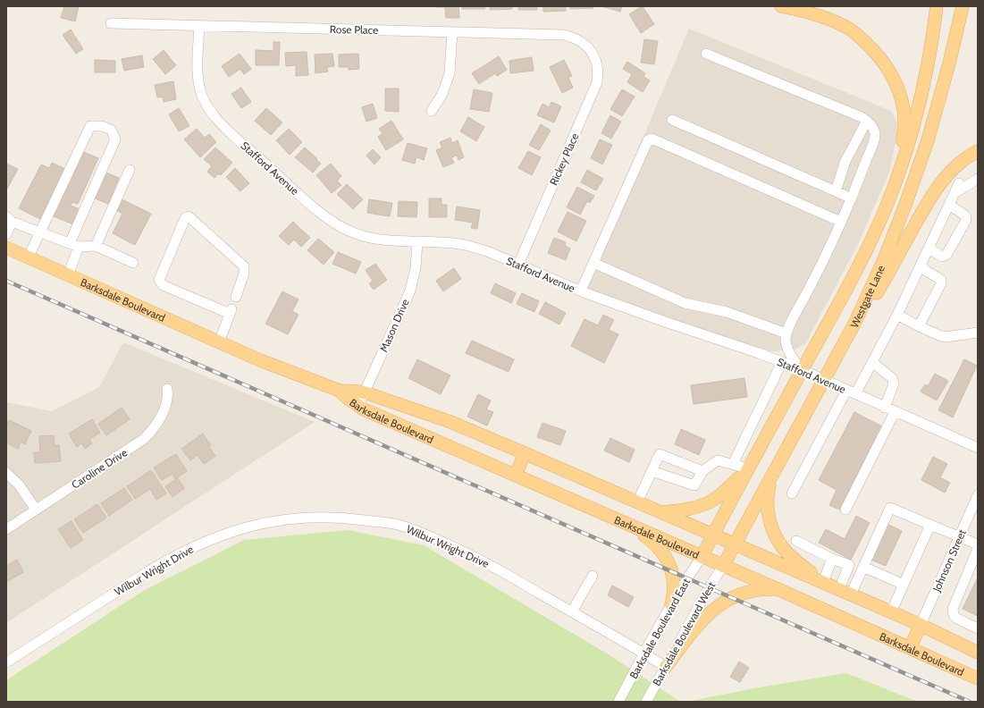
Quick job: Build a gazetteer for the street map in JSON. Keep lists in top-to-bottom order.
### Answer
{
  "streets": {
    "main road": ["Westgate Lane", "Barksdale Boulevard"],
    "street": [
      "Rose Place",
      "Rickey Place",
      "Stafford Avenue",
      "Mason Drive",
      "Caroline Drive",
      "Wilbur Wright Drive",
      "Johnson Street",
      "Barksdale Boulevard East",
      "Barksdale Boulevard West"
    ]
  },
  "crossings": [
    ["Rose Place", "Rickey Place"],
    ["Rose Place", "Stafford Avenue"],
    ["Rickey Place", "Stafford Avenue"],
    ["Stafford Avenue", "Westgate Lane"],
    ["Stafford Avenue", "Mason Drive"],
    ["Westgate Lane", "Barksdale Boulevard"],
    ["Westgate Lane", "Barksdale Boulevard East"],
    ["Westgate Lane", "Barksdale Boulevard West"],
    ["Barksdale Boulevard", "Mason Drive"],
    ["Barksdale Boulevard", "Johnson Street"],
    ["Barksdale Boulevard", "Barksdale Boulevard East"],
    ["Barksdale Boulevard", "Barksdale Boulevard West"],
    ["Wilbur Wright Drive", "Barksdale Boulevard East"],
    ["Wilbur Wright Drive", "Barksdale Boulevard West"]
  ]
}
